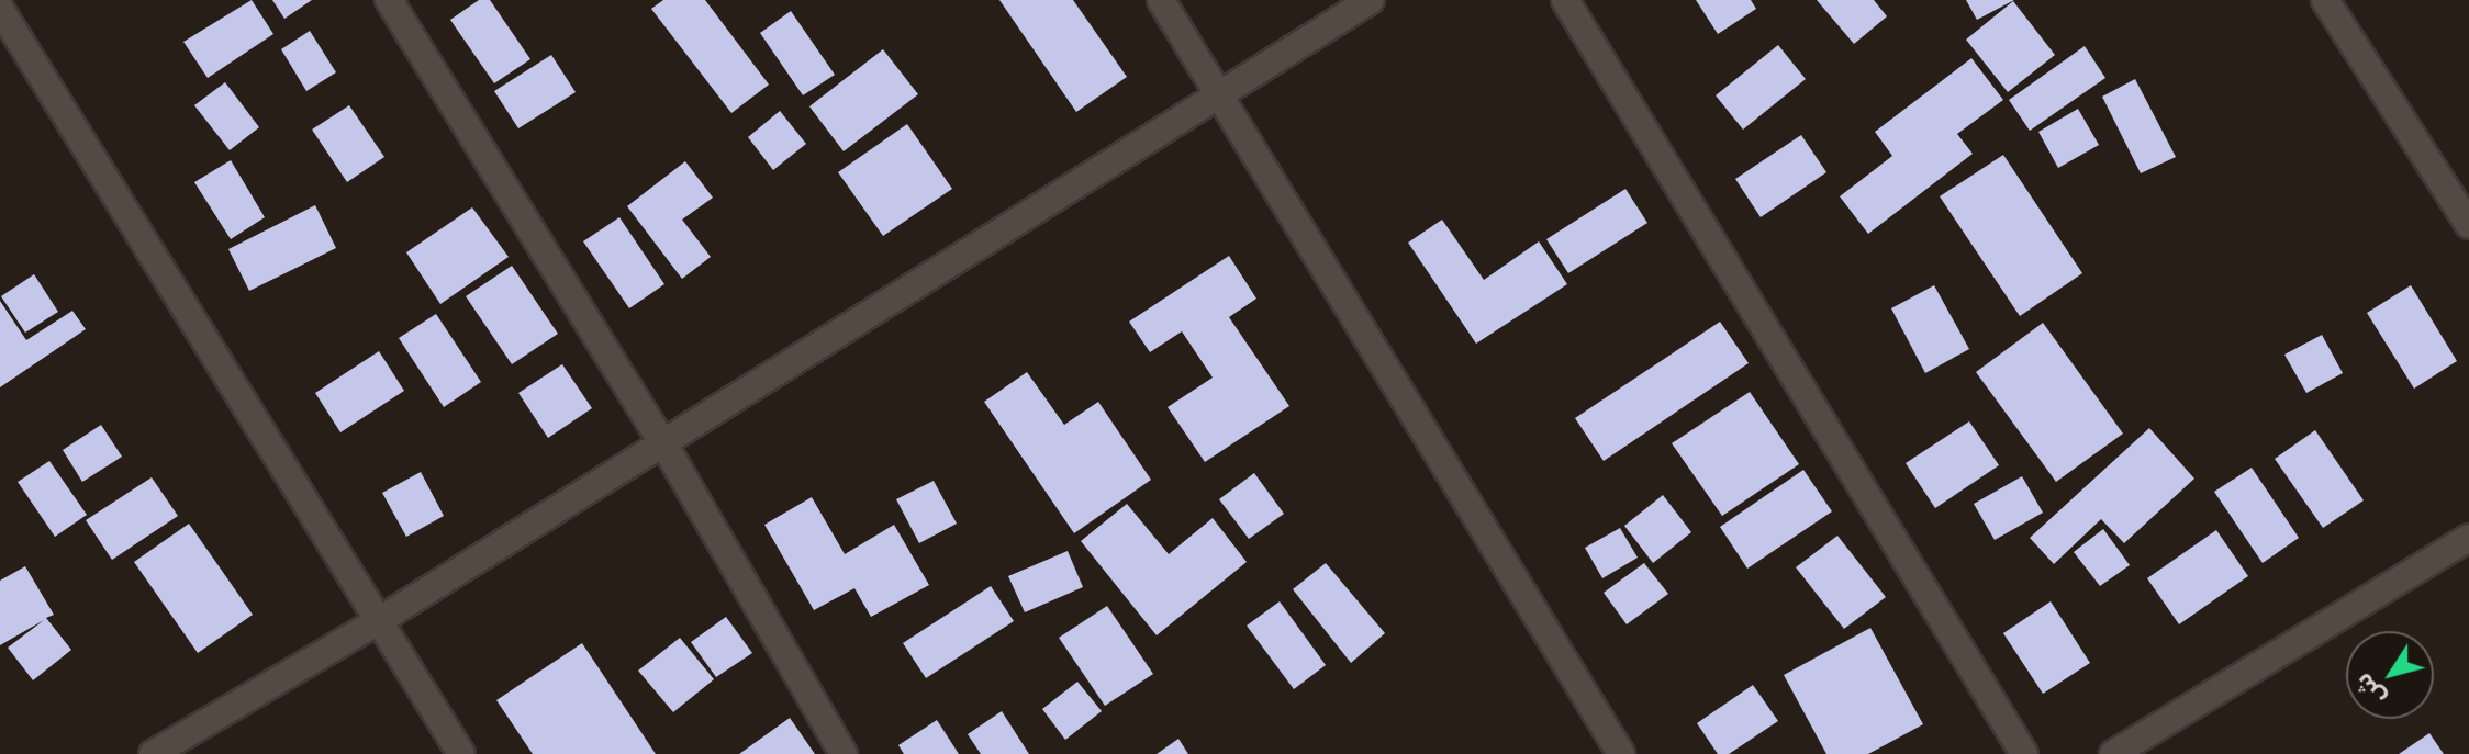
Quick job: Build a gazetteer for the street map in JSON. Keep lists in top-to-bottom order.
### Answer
{
  "north": "bottom left"
}
